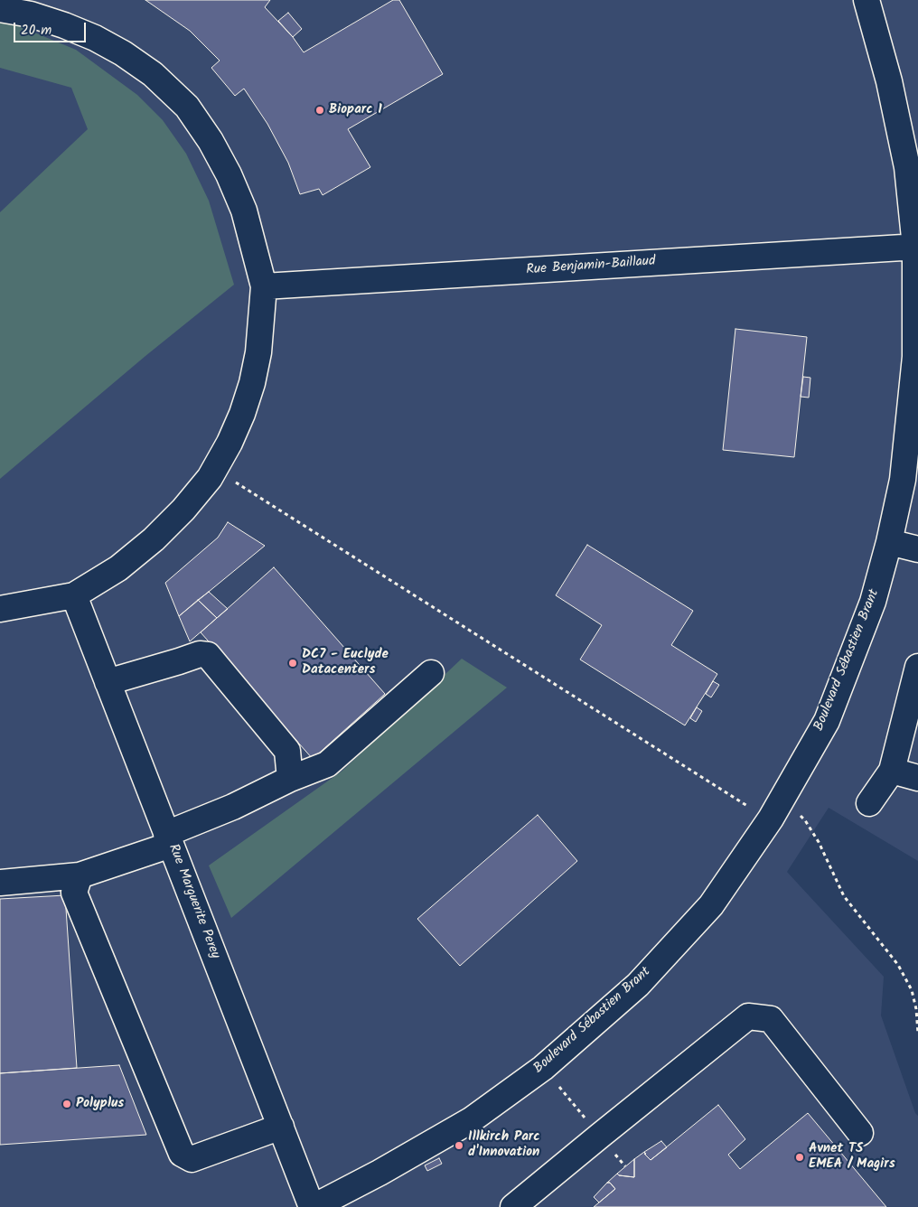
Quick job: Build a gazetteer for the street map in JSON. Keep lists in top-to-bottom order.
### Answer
{
  "streets": {
    "street": ["Rue Benjamin-Baillaud", "Boulevard Sébastien Brant", "Rue Marguerite Perey"]
  },
  "crossings": [
    ["Rue Benjamin-Baillaud", "Boulevard Sébastien Brant"],
    ["Boulevard Sébastien Brant", "Rue Marguerite Perey"]
  ],
  "places": [
    "Bioparc 1",
    "DC7 - Euclyde Datacenters",
    "Polyplus",
    "Illkirch Parc d'Innovation",
    "Avnet TS EMEA / Magirs"
  ],
  "scale_bar": "20 m"
}
